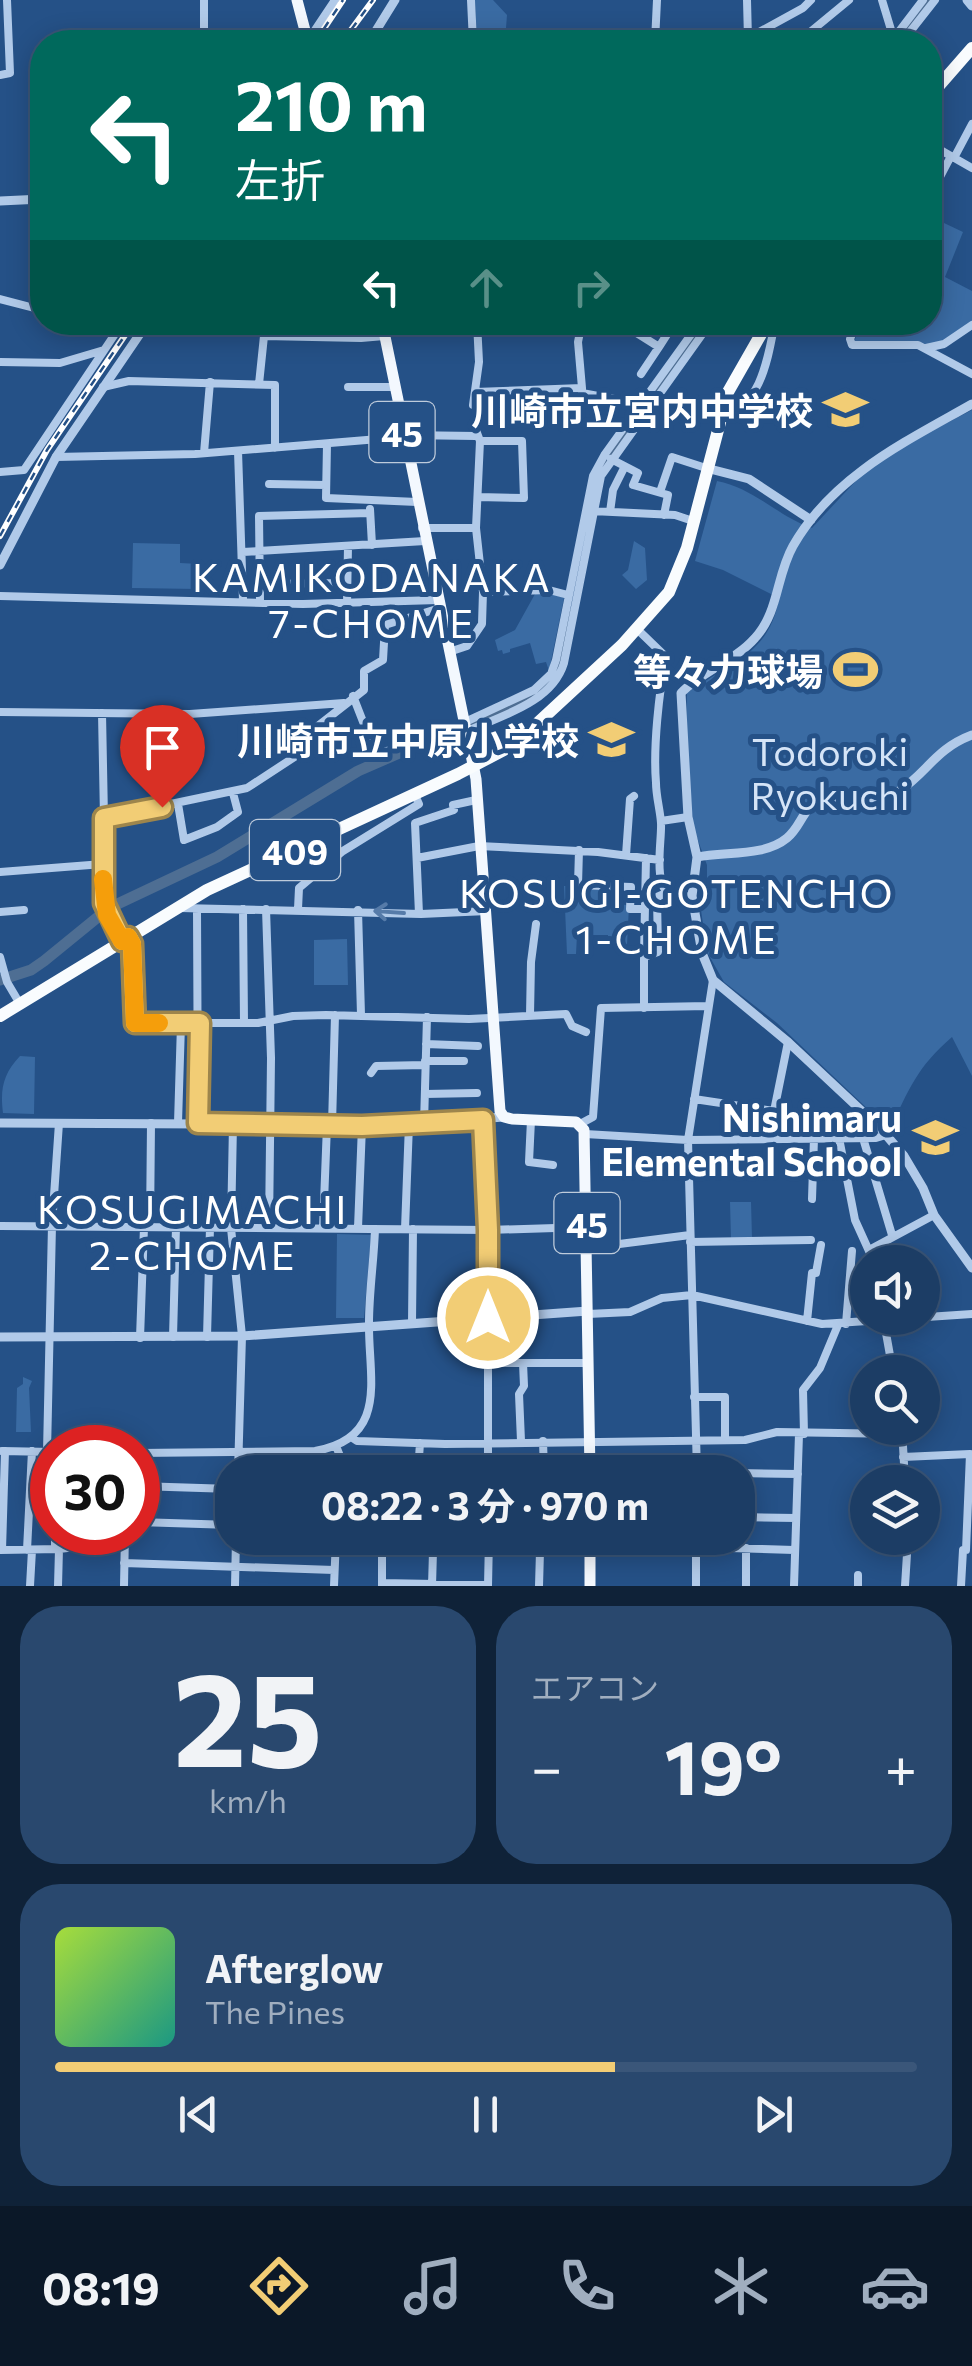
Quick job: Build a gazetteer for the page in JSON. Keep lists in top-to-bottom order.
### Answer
{
  "streets": {
    "highway": ["409"],
    "main road": ["45"]
  },
  "crossings": [
    ["45", "409"]
  ],
  "districts": ["KAMIKODANAKA 7-CHOME", "KOSUGI-GOTENCHO 1-CHOME", "KOSUGIMACHI 2-CHOME"],
  "parks": ["Todoroki Ryokuchi"],
  "places": {
    "school or university": ["川崎市立宮内中学校", "川崎市立中原小学校", "Nishimaru Elemental School"],
    "sports": ["等々力球場"]
  },
  "page": {
    "turn": ["210 m", "左折"],
    "limit": "30",
    "trip": "08:22 · 3 分 · 970 m",
    "tile": [
      ["25", "km/h"],
      "エアコン"
    ],
    "heat": ["−", "19°", "+"],
    "song": ["Afterglow", "The Pines"],
    "tabs": "08:19"
  }
}
